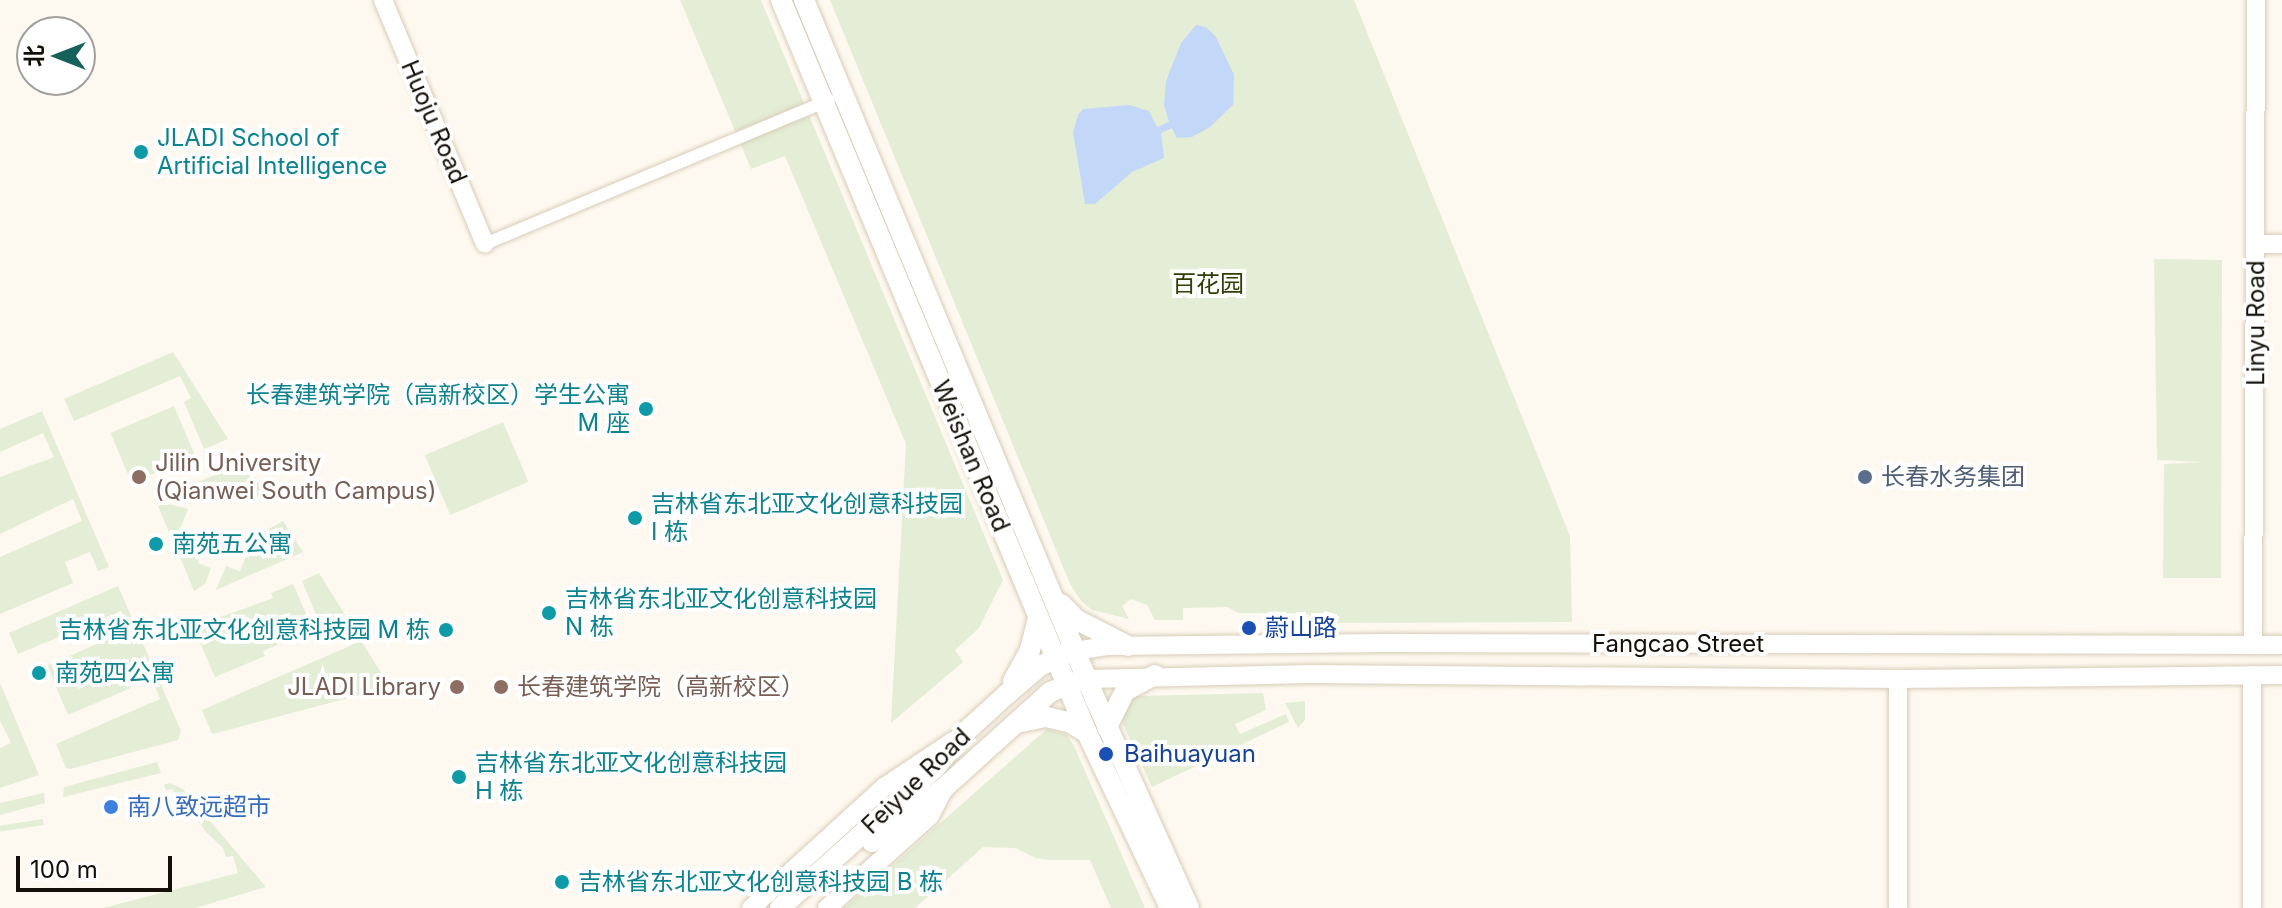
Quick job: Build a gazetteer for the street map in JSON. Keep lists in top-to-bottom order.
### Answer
{
  "streets": {
    "main road": [
      "Huoju Road",
      "Linyu Road",
      "Weishan Road",
      "Fangcao Street",
      "Feiyue Road"
    ]
  },
  "crossings": [
    ["Linyu Road", "Fangcao Street"],
    ["Weishan Road", "Fangcao Street"],
    ["Weishan Road", "Feiyue Road"],
    ["Fangcao Street", "Feiyue Road"]
  ],
  "parks": ["百花园"],
  "places": [
    "JLADI School of Artificial Intelligence",
    "长春建筑学院（高新校区）学生公寓 M 座",
    "Jilin University (Qianwei South Campus)",
    "长春水务集团",
    "吉林省东北亚文化创意科技园 I 栋",
    "南苑五公寓",
    "吉林省东北亚文化创意科技园 N 栋",
    "蔚山路",
    "吉林省东北亚文化创意科技园 M 栋",
    "南苑四公寓",
    "JLADI Library",
    "长春建筑学院（高新校区）",
    "Baihuayuan",
    "吉林省东北亚文化创意科技园 H 栋",
    "南八致远超市",
    "吉林省东北亚文化创意科技园 B 栋"
  ],
  "scale_bar": "100 m",
  "north": "left"
}
